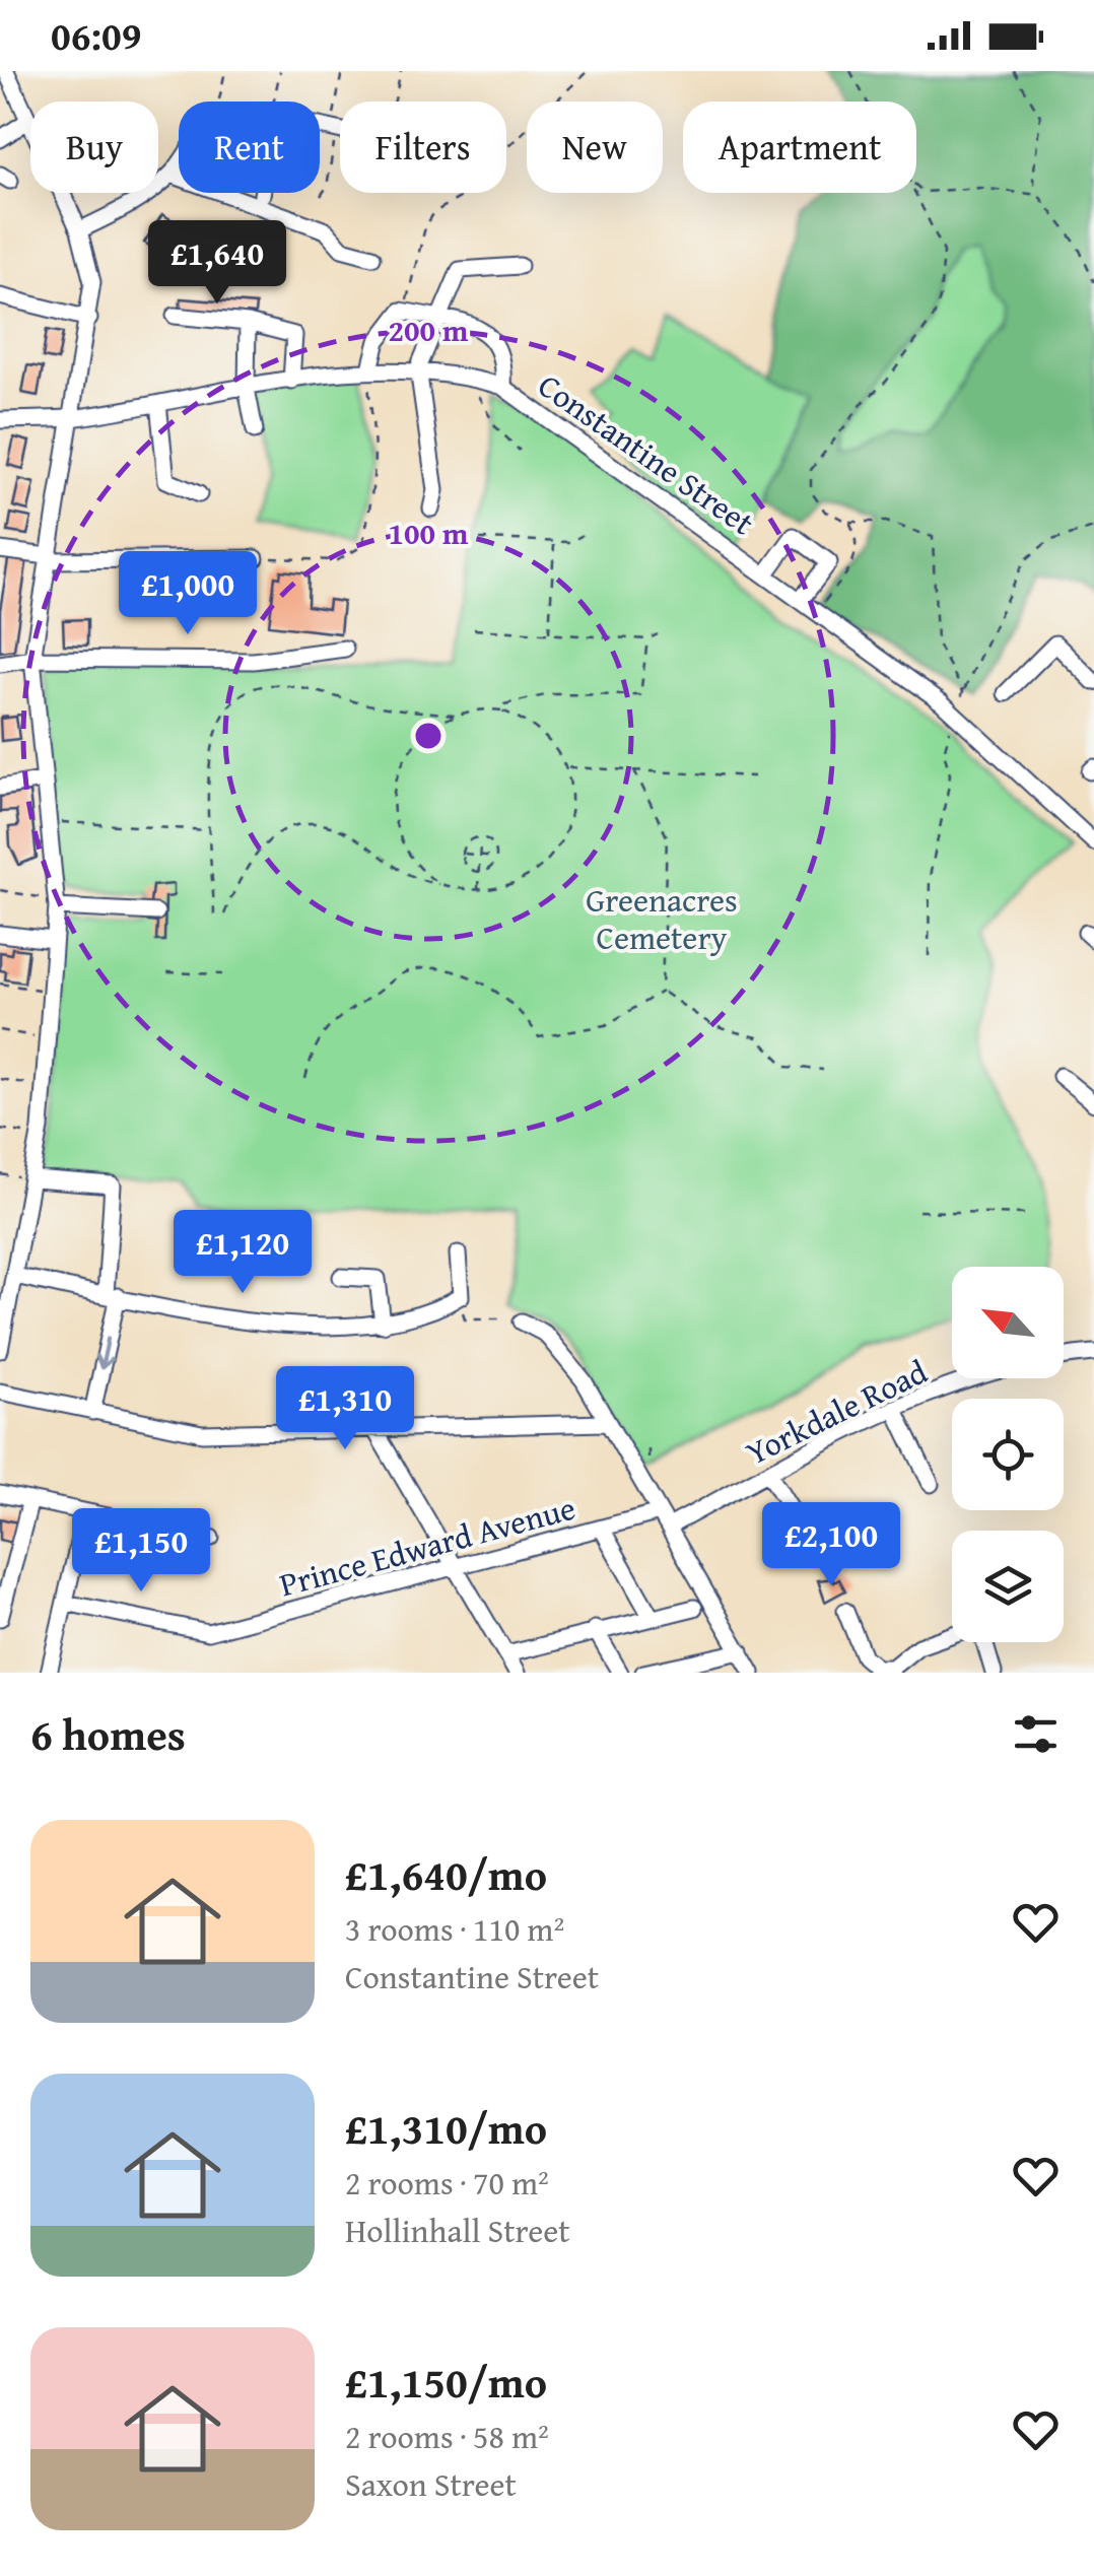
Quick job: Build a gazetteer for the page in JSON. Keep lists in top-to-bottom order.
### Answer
{
  "streets": {
    "street": ["Constantine Street", "Yorkdale Road", "Prince Edward Avenue"]
  },
  "crossings": [
    ["Yorkdale Road", "Prince Edward Avenue"]
  ],
  "parks": ["Greenacres Cemetery"],
  "north": "top left",
  "page": {
    "status": "06:09",
    "chip": [
      "Buy",
      "Rent",
      "Filters",
      "New",
      "Apartment"
    ],
    "price": [
      "£1,640",
      "£1,000",
      "£1,120",
      "£1,310",
      "£2,100",
      "£1,150"
    ],
    "heading": "6 homes",
    "list": [
      {
        "name": "£1,640/mo",
        "note": "3 rooms · 110 m² · Constantine Street"
      },
      {
        "name": "£1,310/mo",
        "note": "2 rooms · 70 m² · Hollinhall Street"
      },
      {
        "name": "£1,150/mo",
        "note": "2 rooms · 58 m² · Saxon Street"
      }
    ]
  },
  "rings": ["200 m", "100 m"]
}
